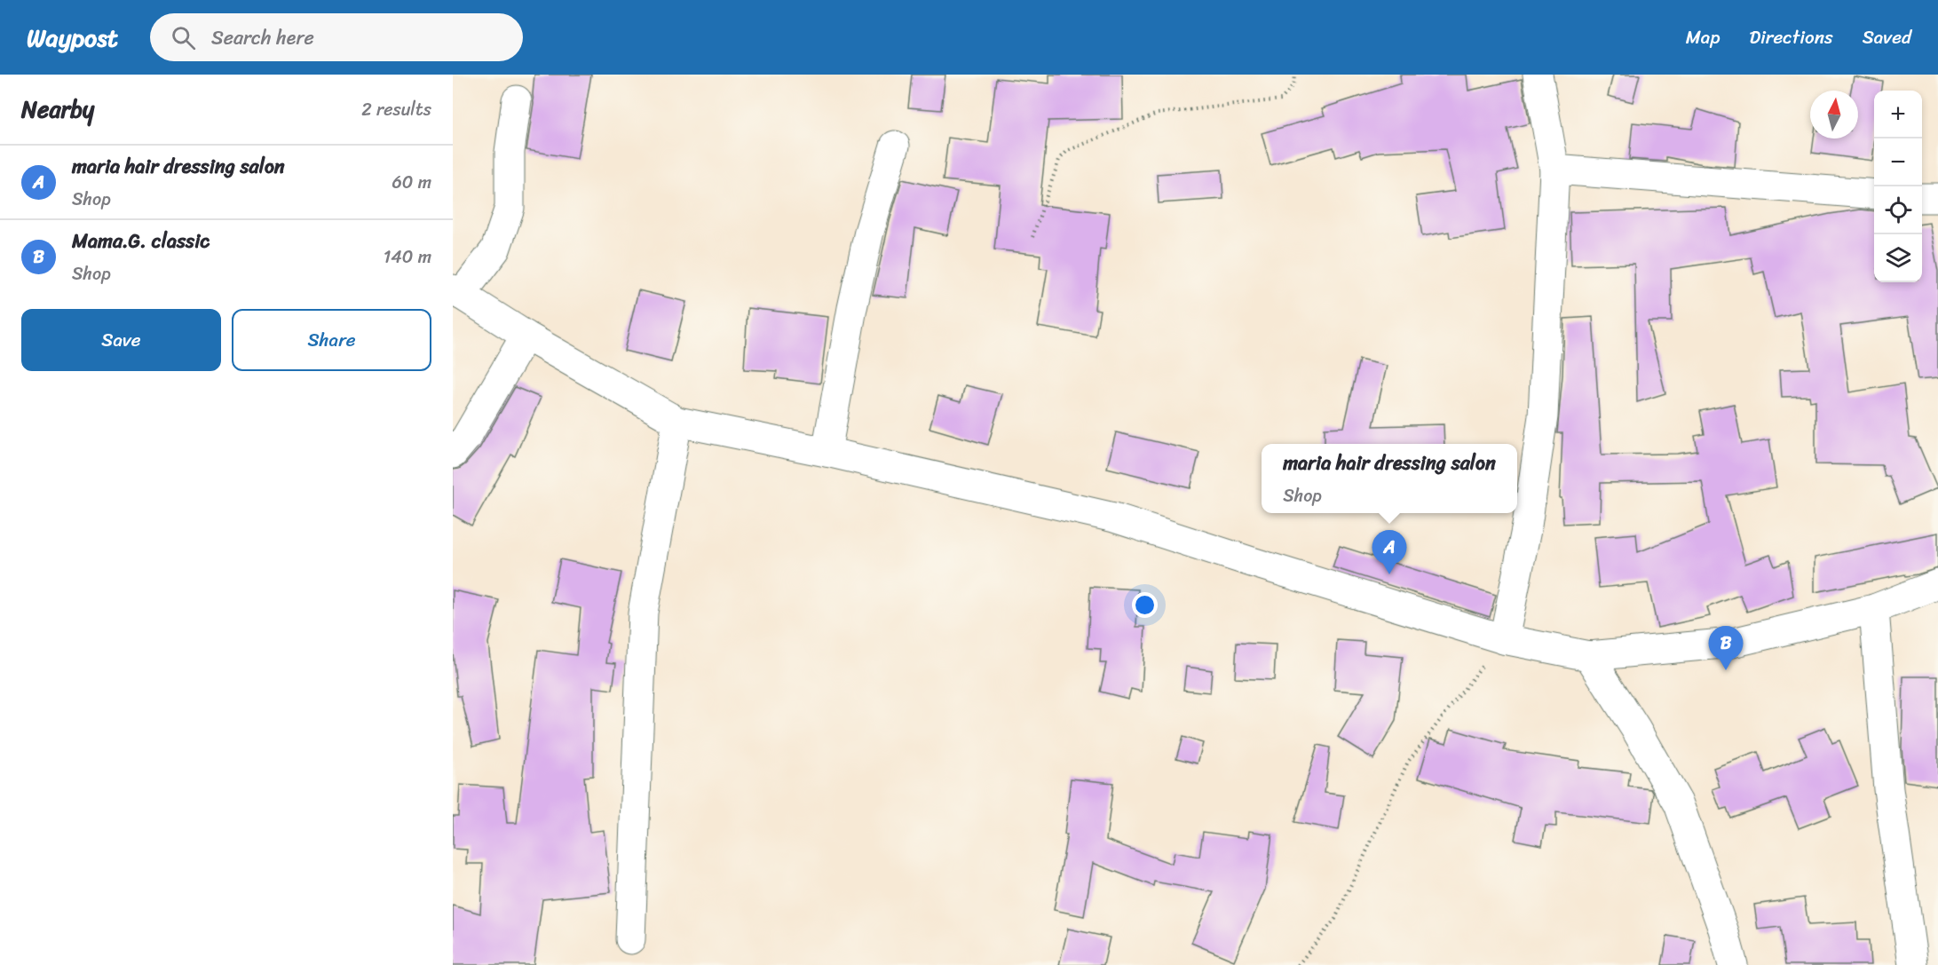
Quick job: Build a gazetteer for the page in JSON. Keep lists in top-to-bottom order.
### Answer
{
  "north": "top",
  "page": {
    "header": "Waypost",
    "search": "Search here",
    "nav": ["Map", "Directions", "Saved"],
    "heading": ["Nearby", "2 results"],
    "map_buttons": ["+", "−"],
    "list": [
      {
        "mark": "A",
        "name": "maria hair dressing salon",
        "note": "Shop",
        "value": "60 m"
      },
      {
        "mark": "B",
        "name": "Mama.G. classic",
        "note": "Shop",
        "value": "140 m"
      }
    ],
    "buttons": ["Save", "Share"],
    "popup": ["maria hair dressing salon", "Shop"],
    "pins": ["A", "B"]
  }
}
